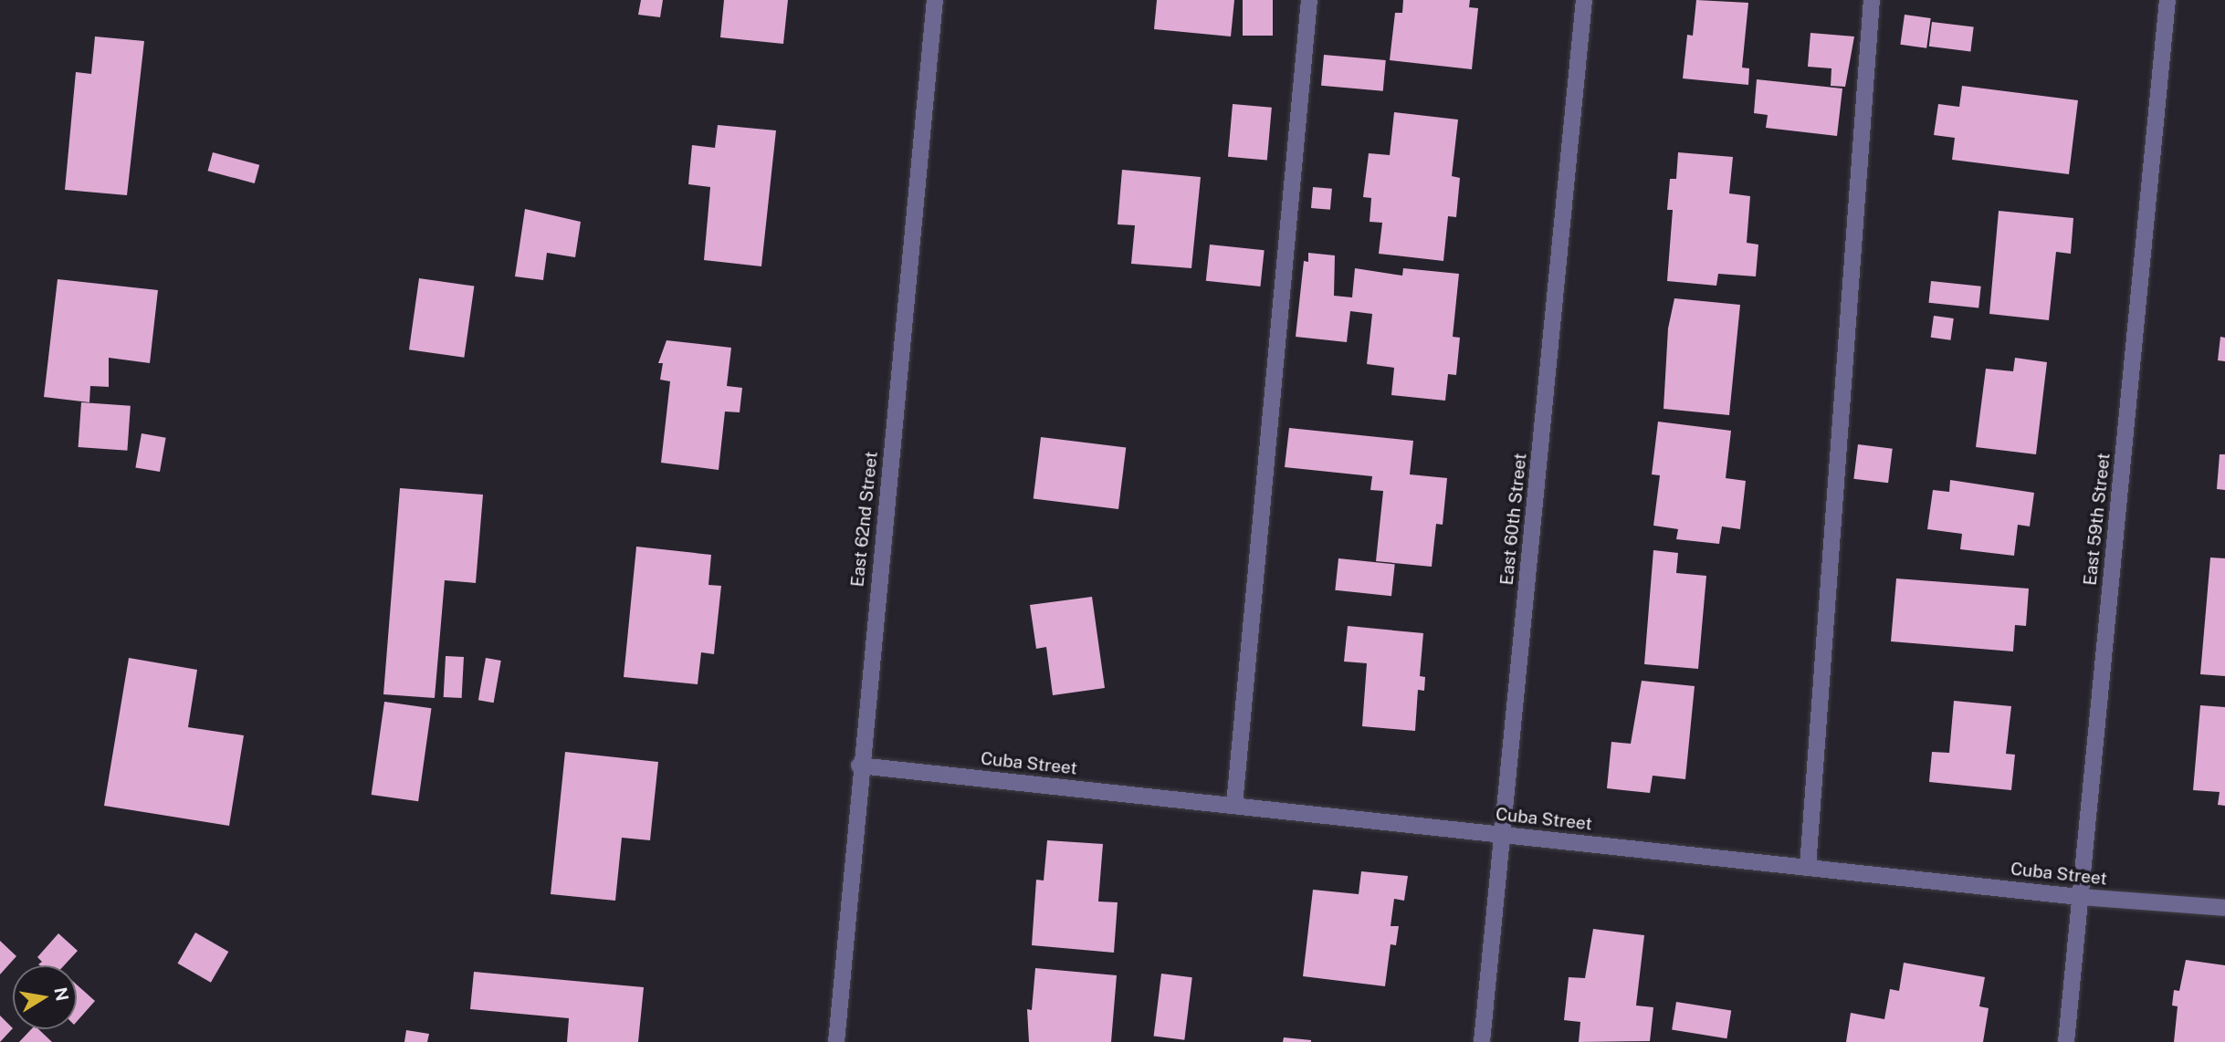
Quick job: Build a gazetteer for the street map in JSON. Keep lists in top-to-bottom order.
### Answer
{
  "streets": {
    "street": [
      "East 62nd Street",
      "East 60th Street",
      "East 59th Street",
      "Cuba Street"
    ]
  },
  "crossings": [
    ["East 62nd Street", "Cuba Street"],
    ["East 60th Street", "Cuba Street"],
    ["East 59th Street", "Cuba Street"]
  ],
  "north": "right"
}
